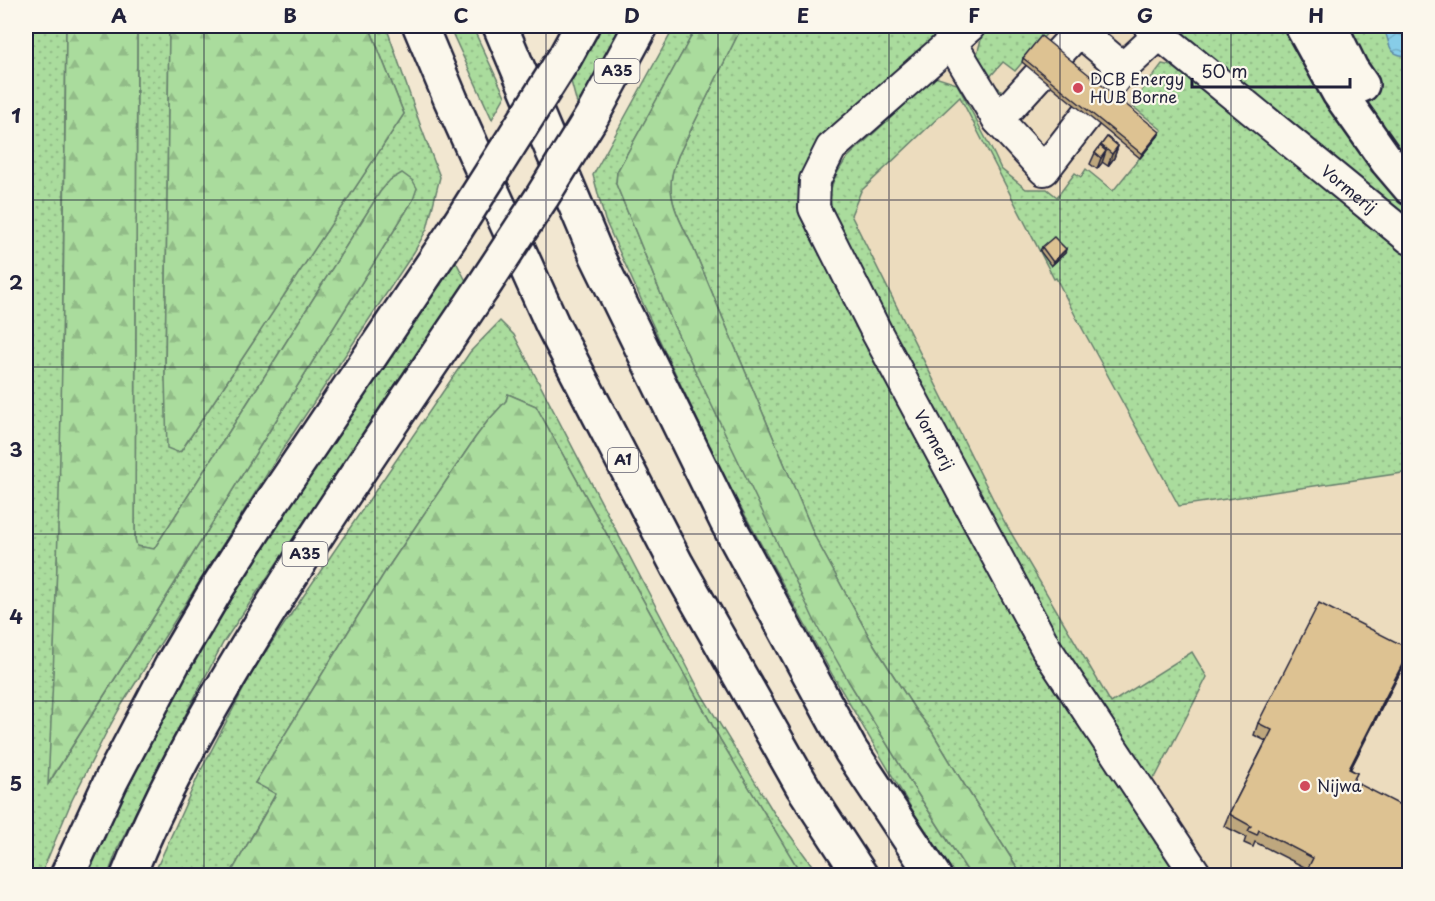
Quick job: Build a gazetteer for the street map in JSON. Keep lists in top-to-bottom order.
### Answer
{
  "streets": {
    "main road": ["A35", "A1"],
    "street": ["Vormerij"]
  },
  "places": ["DCB Energy HUB Borne", "Nijwa"],
  "scale_bar": "50 m",
  "grid": {
    "columns": [
      "A",
      "B",
      "C",
      "D",
      "E",
      "F",
      "G",
      "H"
    ],
    "rows": [
      "1",
      "2",
      "3",
      "4",
      "5"
    ]
  }
}
